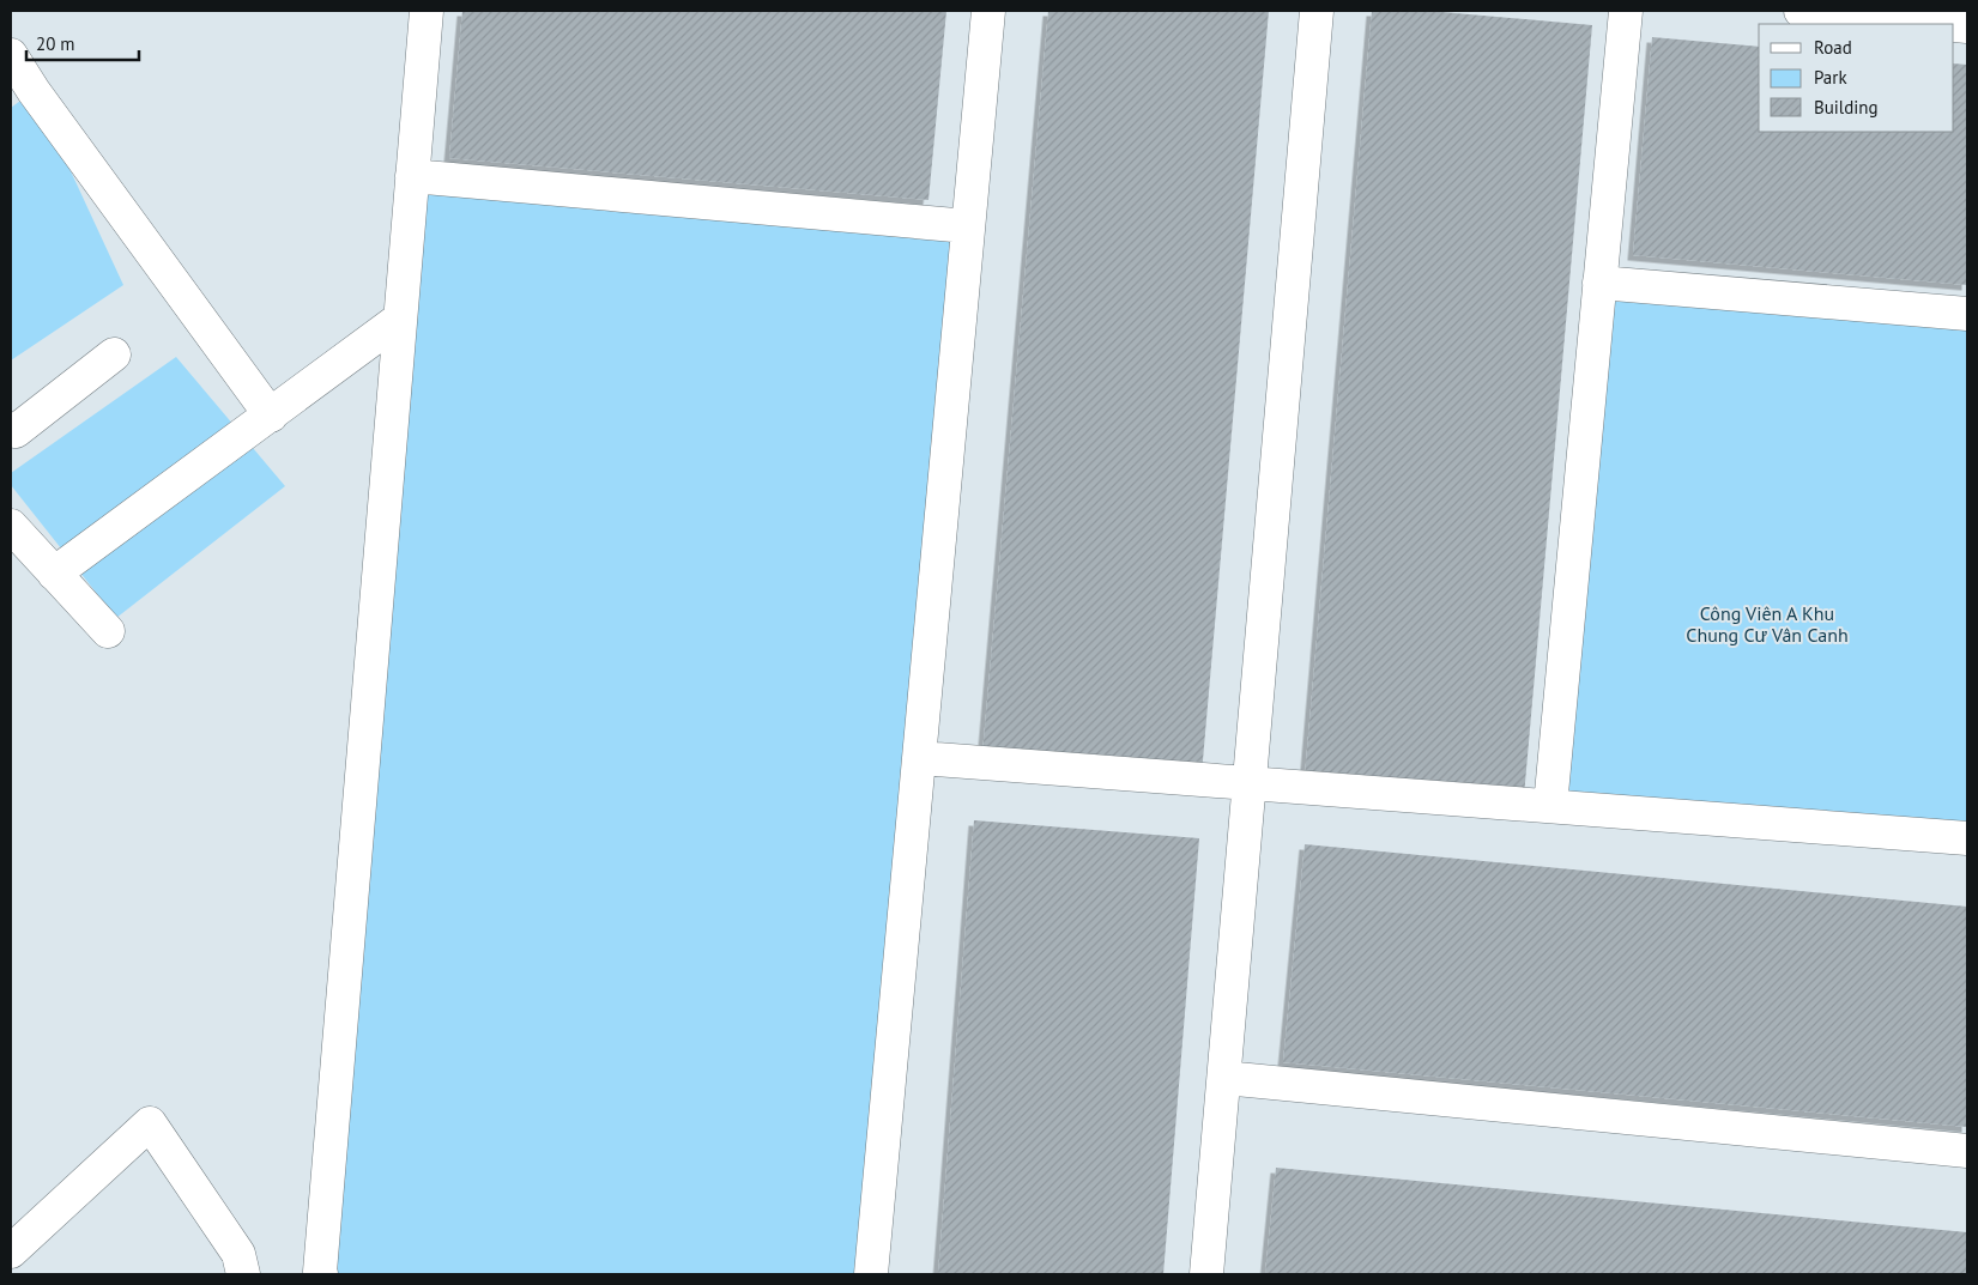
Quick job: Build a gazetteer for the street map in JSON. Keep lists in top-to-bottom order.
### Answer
{
  "parks": ["Công Viên A Khu Chung Cư Vân Canh"],
  "legend": ["Road", "Park", "Building"],
  "scale_bar": "20 m"
}
